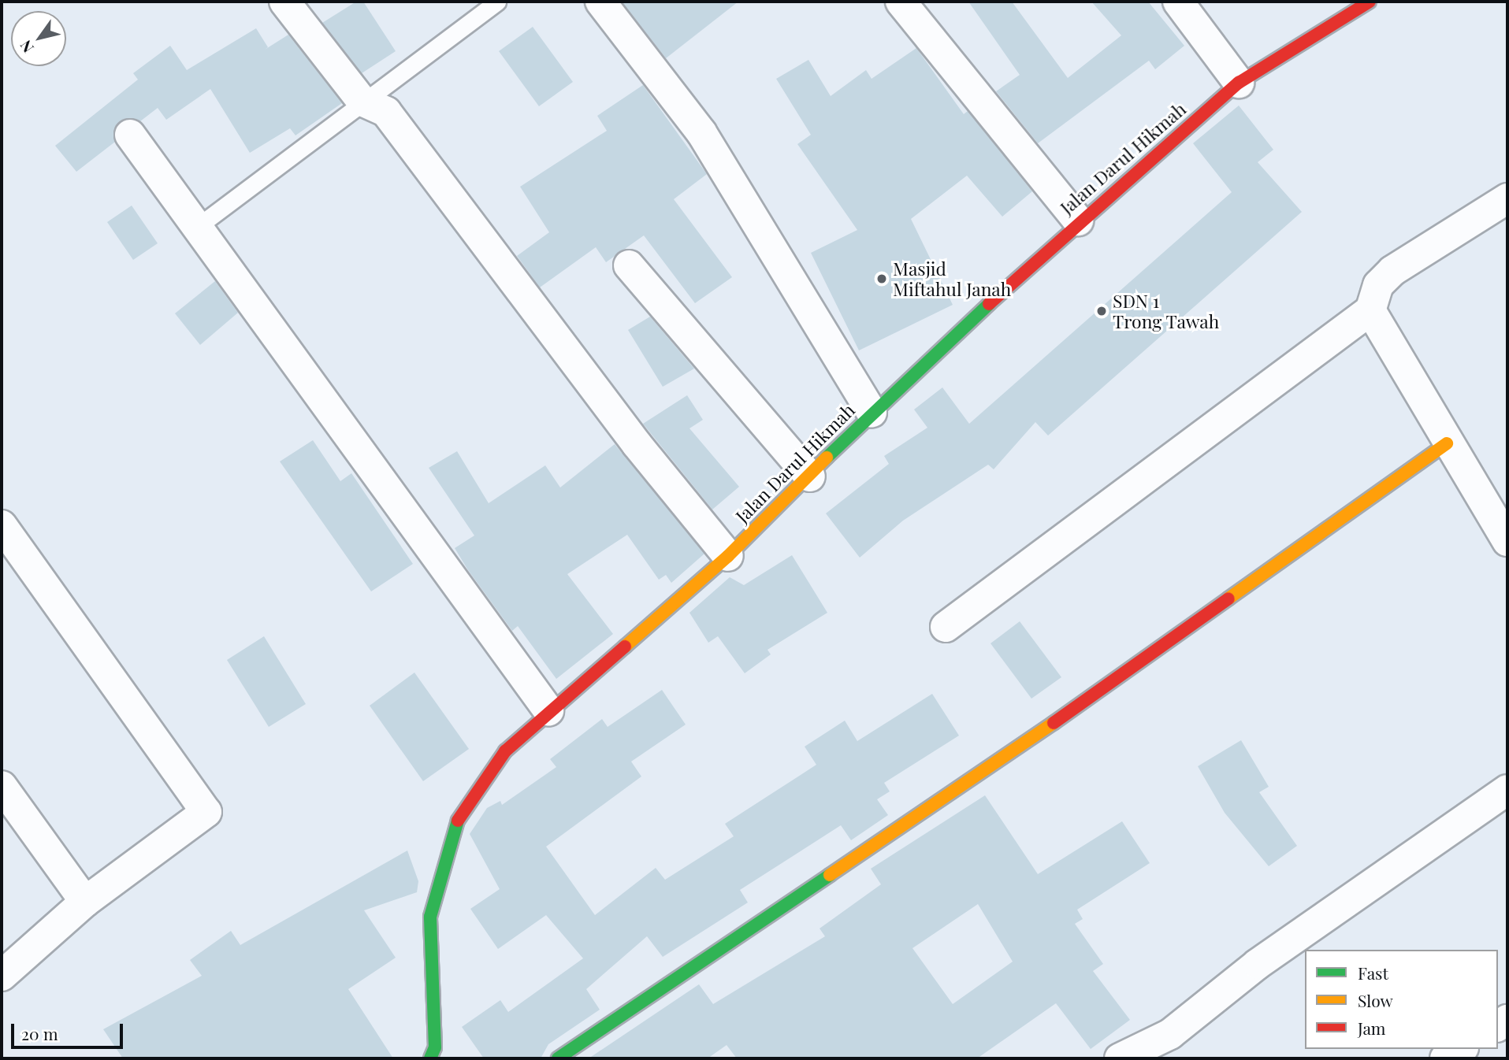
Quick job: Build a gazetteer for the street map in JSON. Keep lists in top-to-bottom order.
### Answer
{
  "streets": {
    "street": ["Jalan Darul Hikmah"]
  },
  "places": ["Masjid Miftahul Janah", "SDN 1 Trong Tawah"],
  "legend": ["Fast", "Slow", "Jam"],
  "scale_bar": "20 m",
  "north": "bottom left"
}
